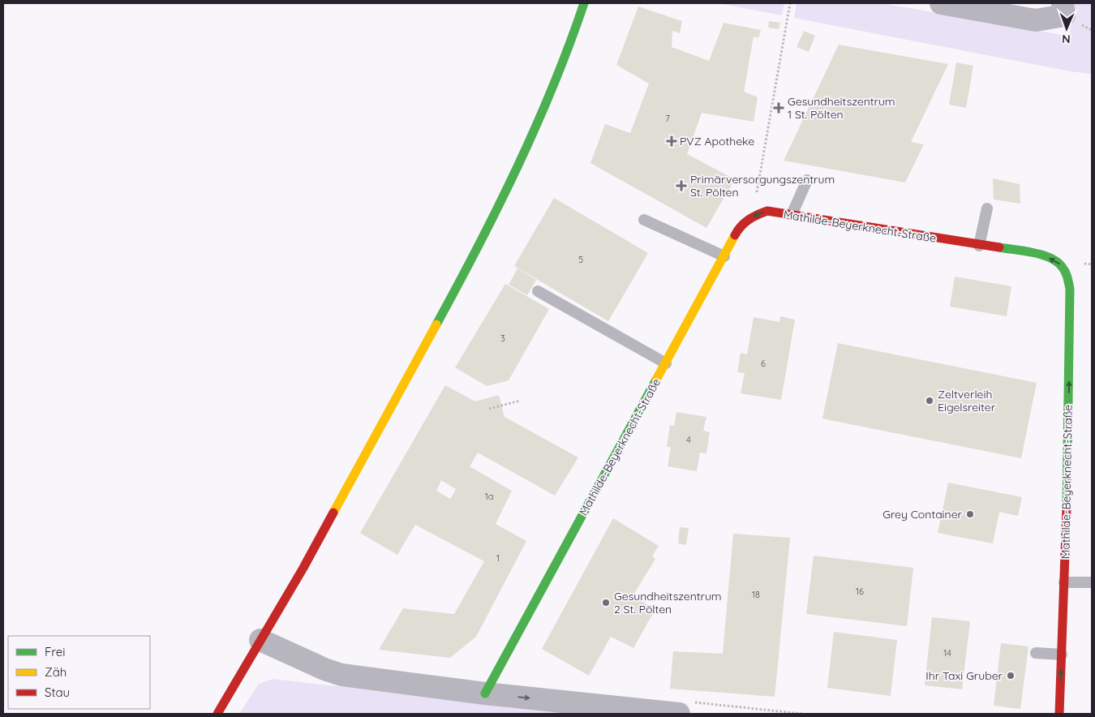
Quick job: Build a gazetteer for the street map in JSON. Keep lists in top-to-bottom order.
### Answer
{
  "streets": {
    "street": ["Mathilde-Beyerknecht-Straße"]
  },
  "places": {
    "health": ["Gesundheitszentrum 1 St. Pölten", "PVZ Apotheke", "Primärversorgungszentrum St. Pölten"],
    "other": [
      "Zeltverleih Eigelsreiter",
      "Grey Container",
      "Gesundheitszentrum 2 St. Pölten",
      "Ihr Taxi Gruber"
    ]
  },
  "house_numbers": [
    "7",
    "5",
    "3",
    "6",
    "4",
    "1a",
    "1",
    "16",
    "18",
    "14"
  ],
  "legend": ["Frei", "Zäh", "Stau"],
  "north": "bottom"
}
